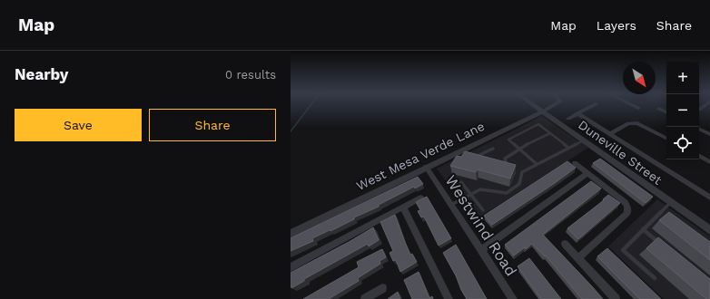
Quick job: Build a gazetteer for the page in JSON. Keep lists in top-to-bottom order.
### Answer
{
  "streets": {
    "street": ["Duneville Street", "West Mesa Verde Lane", "Westwind Road"]
  },
  "crossings": [
    ["Duneville Street", "West Mesa Verde Lane"],
    ["West Mesa Verde Lane", "Westwind Road"]
  ],
  "north": "bottom right",
  "page": {
    "header": "Map",
    "nav": ["Map", "Layers", "Share"],
    "heading": ["Nearby", "0 results"],
    "map_buttons": ["+", "−"],
    "buttons": ["Save", "Share"]
  }
}
